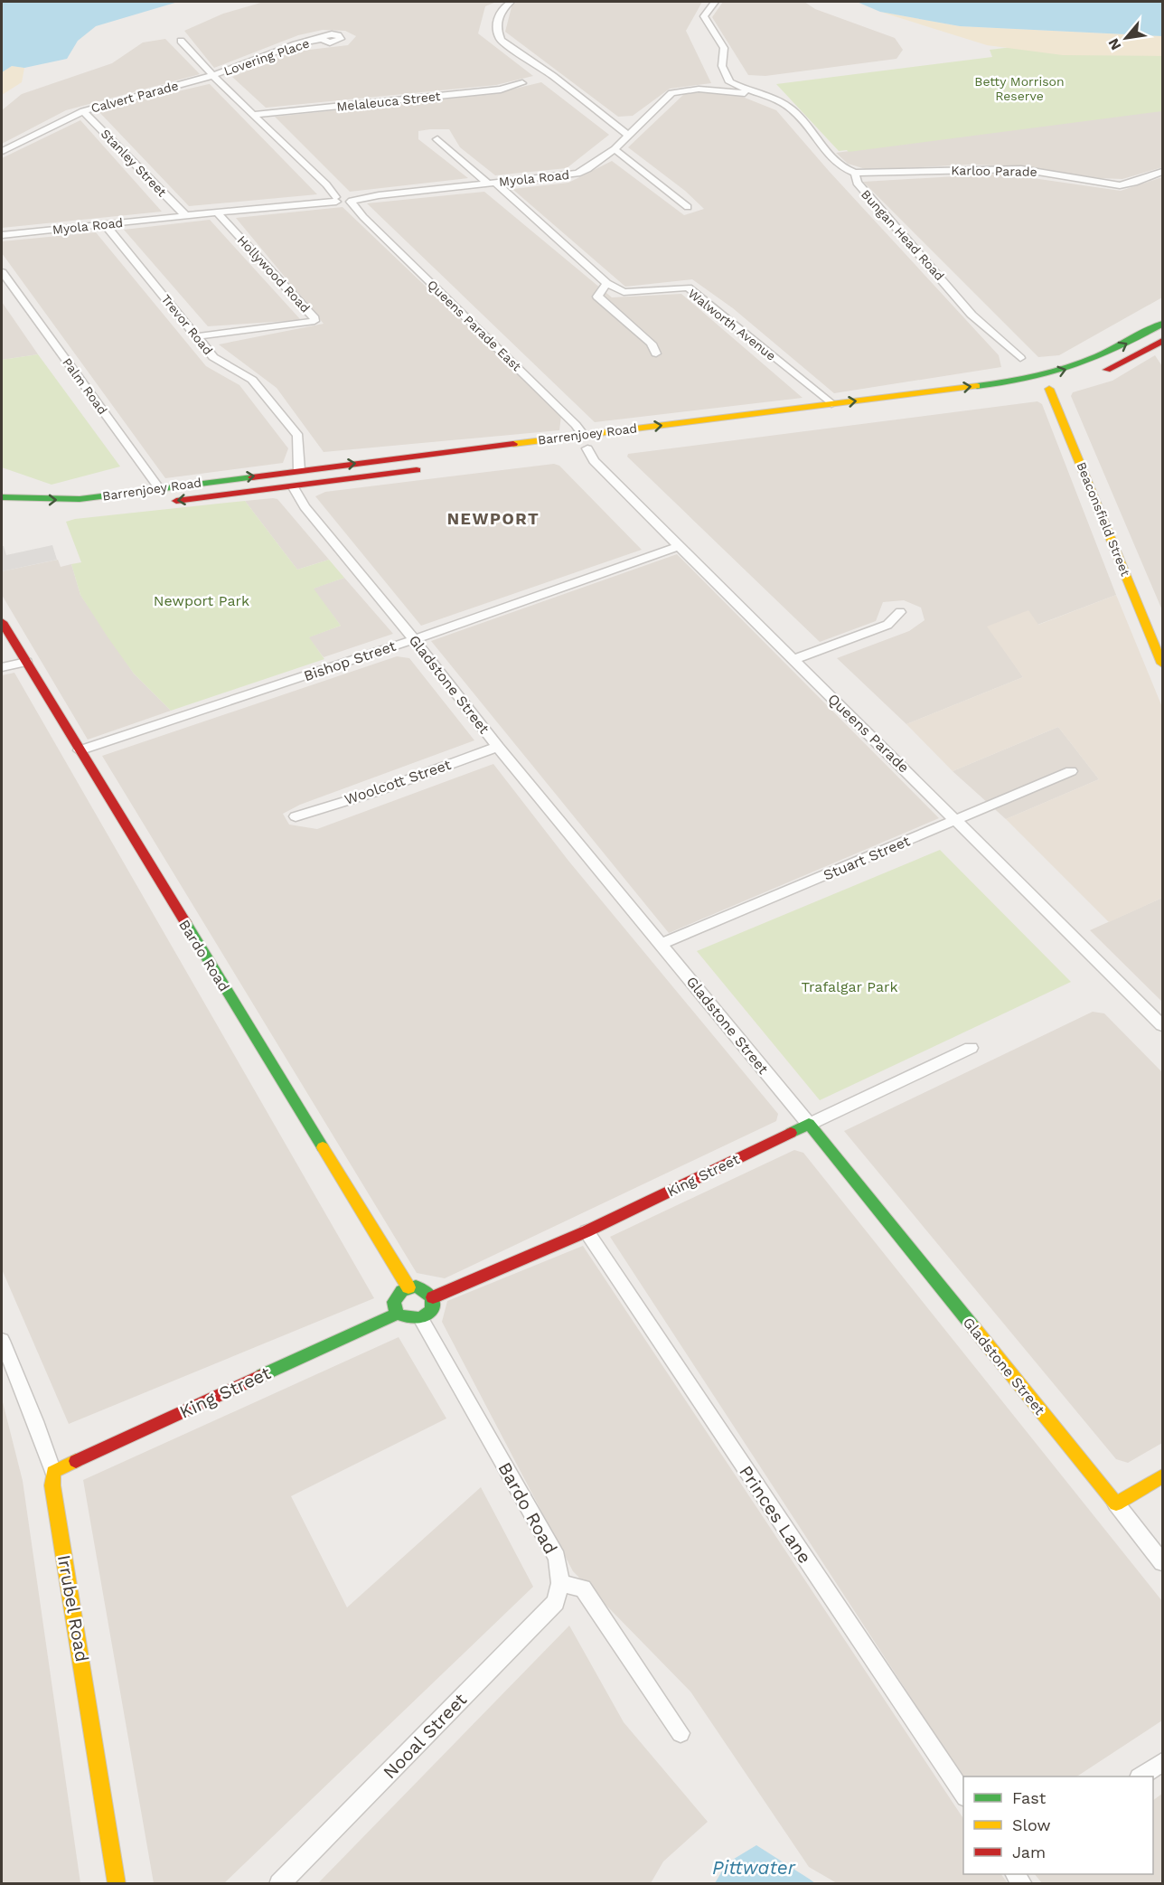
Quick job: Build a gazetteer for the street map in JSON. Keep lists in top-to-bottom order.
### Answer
{
  "streets": {
    "street": [
      "Lovering Place",
      "Calvert Parade",
      "Melaleuca Street",
      "Stanley Street",
      "Karloo Parade",
      "Myola Road",
      "Bungan Head Road",
      "Hollywood Road",
      "Trevor Road",
      "Walworth Avenue",
      "Queens Parade East",
      "Palm Road",
      "Barrenjoey Road",
      "Beaconsfield Street",
      "Bishop Street",
      "Gladstone Street",
      "Queens Parade",
      "Woolcott Street",
      "Stuart Street",
      "Bardo Road",
      "King Street",
      "Princes Lane",
      "Irrubel Road",
      "Nooal Street"
    ]
  },
  "crossings": [
    ["Lovering Place", "Calvert Parade"],
    ["Lovering Place", "Queens Parade East"],
    ["Calvert Parade", "Stanley Street"],
    ["Calvert Parade", "Queens Parade East"],
    ["Melaleuca Street", "Queens Parade East"],
    ["Stanley Street", "Myola Road"],
    ["Karloo Parade", "Bungan Head Road"],
    ["Myola Road", "Bungan Head Road"],
    ["Myola Road", "Hollywood Road"],
    ["Myola Road", "Trevor Road"],
    ["Myola Road", "Walworth Avenue"],
    ["Myola Road", "Queens Parade East"],
    ["Hollywood Road", "Trevor Road"],
    ["Trevor Road", "Barrenjoey Road"],
    ["Walworth Avenue", "Barrenjoey Road"],
    ["Queens Parade East", "Barrenjoey Road"],
    ["Queens Parade East", "Queens Parade"],
    ["Palm Road", "Barrenjoey Road"],
    ["Barrenjoey Road", "Beaconsfield Street"],
    ["Barrenjoey Road", "Gladstone Street"],
    ["Barrenjoey Road", "Queens Parade"],
    ["Bishop Street", "Gladstone Street"],
    ["Bishop Street", "Queens Parade"],
    ["Bishop Street", "Bardo Road"],
    ["Gladstone Street", "Woolcott Street"],
    ["Gladstone Street", "Stuart Street"],
    ["Gladstone Street", "King Street"],
    ["Queens Parade", "Stuart Street"],
    ["Bardo Road", "King Street"],
    ["Bardo Road", "Nooal Street"],
    ["King Street", "Princes Lane"],
    ["King Street", "Irrubel Road"]
  ],
  "districts": ["NEWPORT"],
  "water": ["Pittwater"],
  "parks": ["Betty Morrison Reserve", "Newport Park", "Trafalgar Park"],
  "legend": ["Fast", "Slow", "Jam"],
  "north": "bottom left"
}
